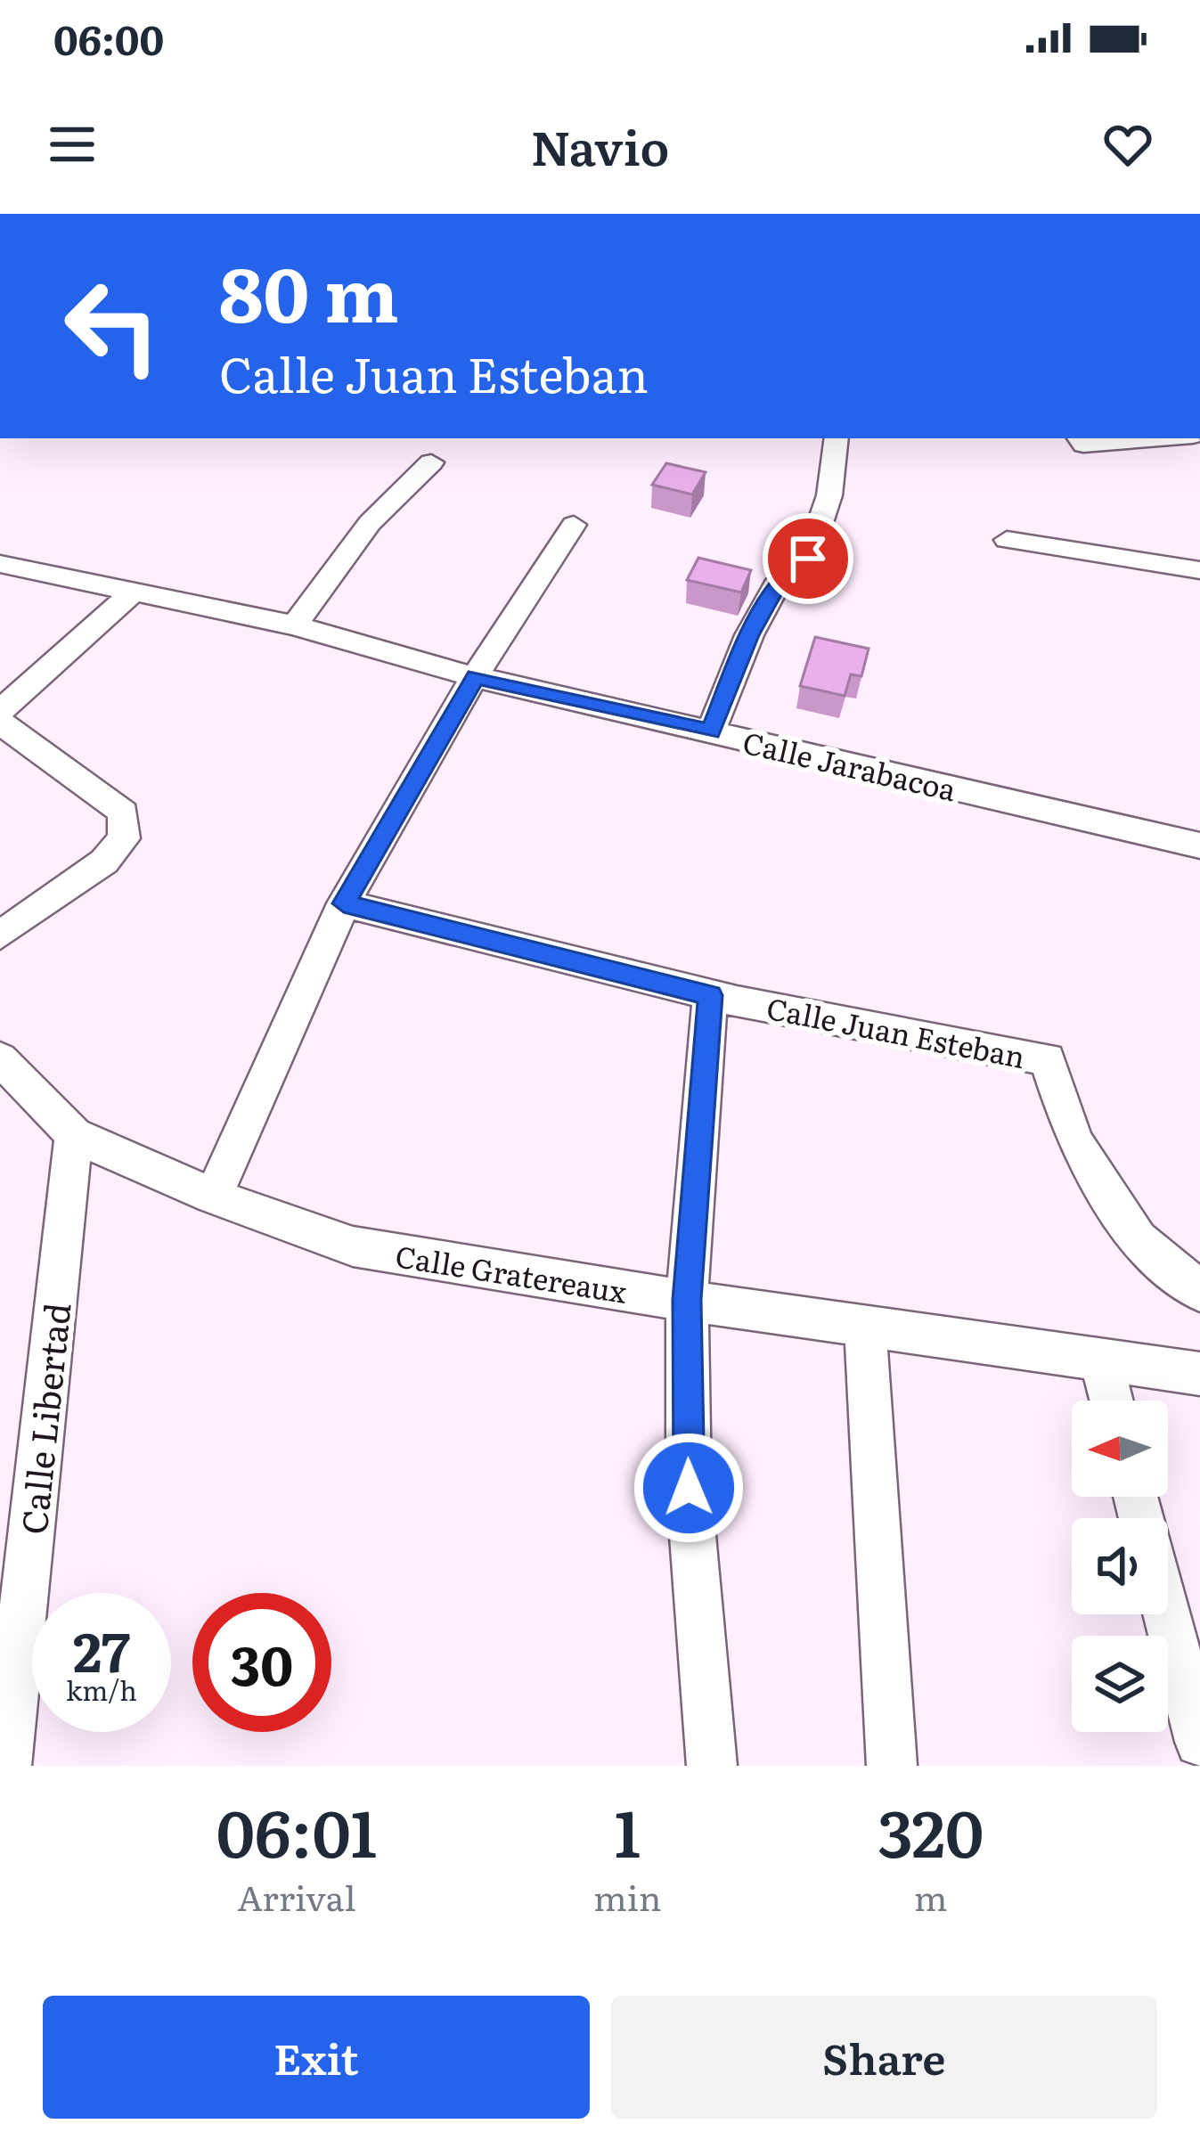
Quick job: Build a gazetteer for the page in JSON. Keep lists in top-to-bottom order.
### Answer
{
  "streets": {
    "street": [
      "Calle Jarabacoa",
      "Calle Juan Esteban",
      "Calle Gratereaux",
      "Calle Libertad"
    ]
  },
  "crossings": [
    ["Calle Gratereaux", "Calle Libertad"]
  ],
  "north": "left",
  "page": {
    "status": "06:00",
    "header": "Navio",
    "turn": ["80 m", "Calle Juan Esteban"],
    "speed": "27 km/h",
    "limit": "30",
    "eta": [
      "06:01",
      "Arrival",
      "1",
      "min",
      "320",
      "m"
    ],
    "buttons": ["Exit", "Share"]
  }
}
